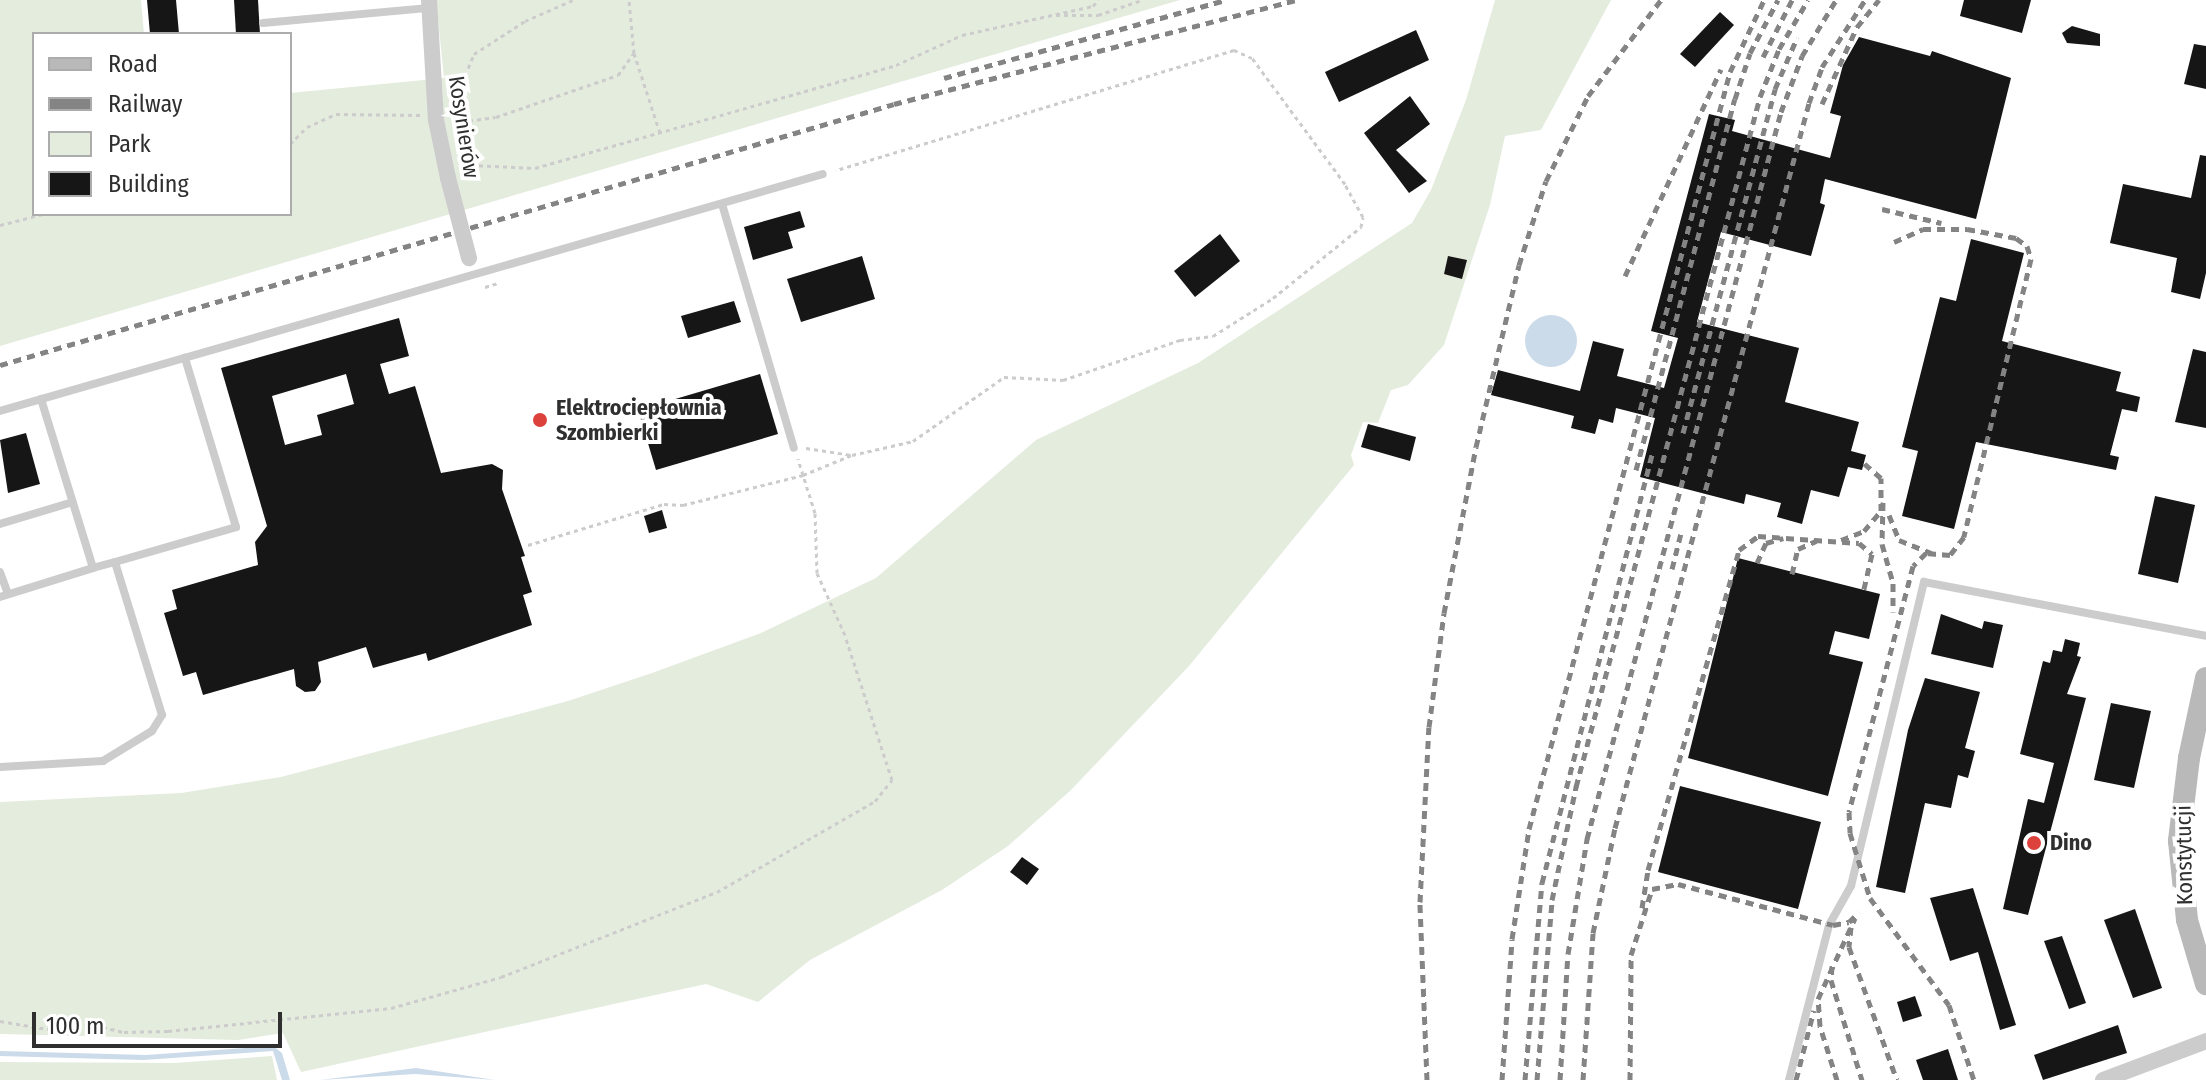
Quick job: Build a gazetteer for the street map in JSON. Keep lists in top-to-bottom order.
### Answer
{
  "streets": {
    "street": ["Kosynierów", "Konstytucji"]
  },
  "places": ["Elektrociepłownia Szombierki", "Dino"],
  "legend": [
    "Road",
    "Railway",
    "Park",
    "Building"
  ],
  "scale_bar": "100 m"
}
